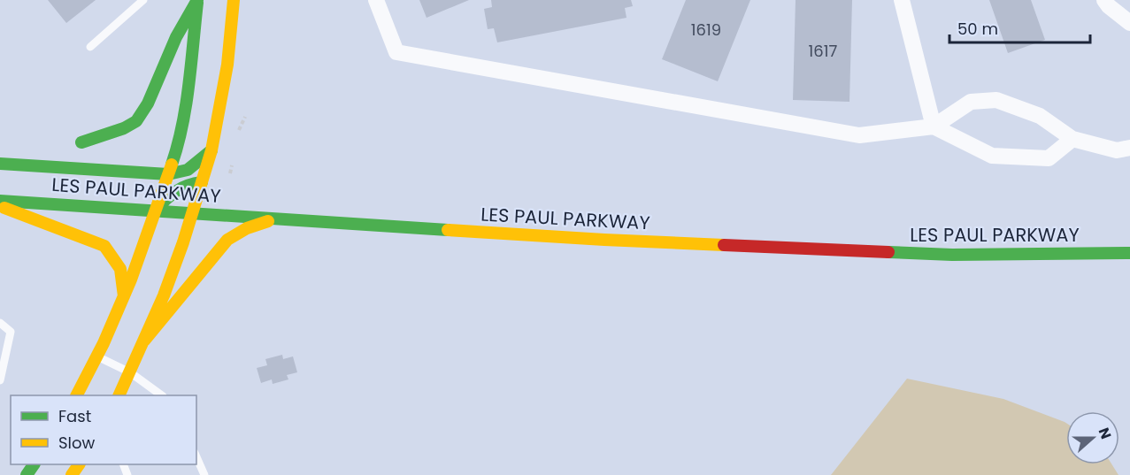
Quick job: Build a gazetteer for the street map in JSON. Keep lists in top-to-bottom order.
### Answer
{
  "streets": {
    "main road": ["LES PAUL PARKWAY"]
  },
  "house_numbers": ["1619", "1617"],
  "legend": ["Fast", "Slow"],
  "scale_bar": "50 m",
  "north": "right"
}
